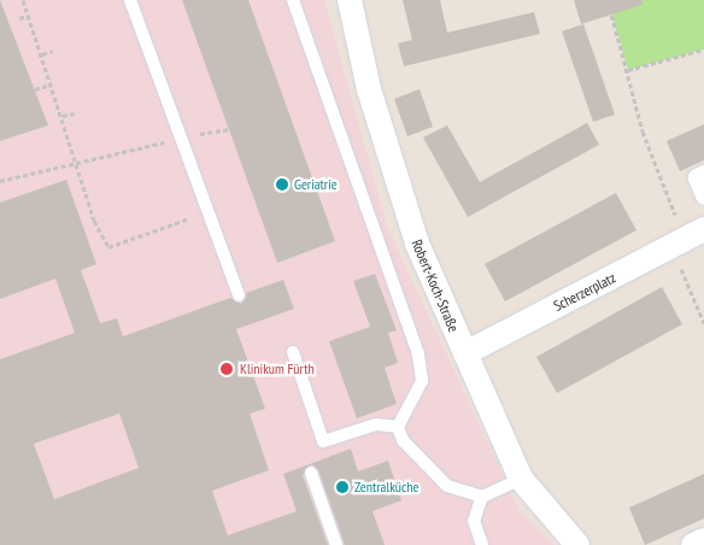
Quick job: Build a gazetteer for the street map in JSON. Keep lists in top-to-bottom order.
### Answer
{
  "streets": {
    "street": ["Robert-Koch-Straße", "Scherzerplatz"]
  },
  "crossings": [
    ["Robert-Koch-Straße", "Scherzerplatz"]
  ],
  "places": ["Geriatrie", "Klinikum Fürth", "Zentralküche"]
}
